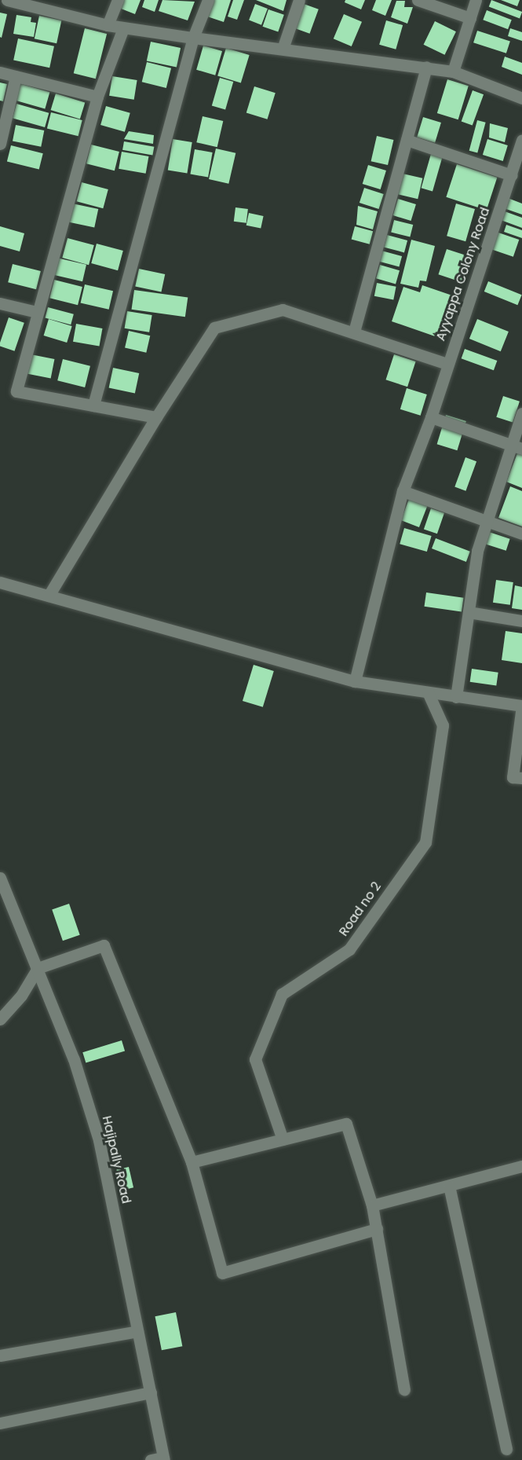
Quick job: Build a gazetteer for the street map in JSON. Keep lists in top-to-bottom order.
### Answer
{
  "streets": {
    "street": ["Ayyappa Colony Road", "Road no 2", "Hajipally Road"]
  }
}
